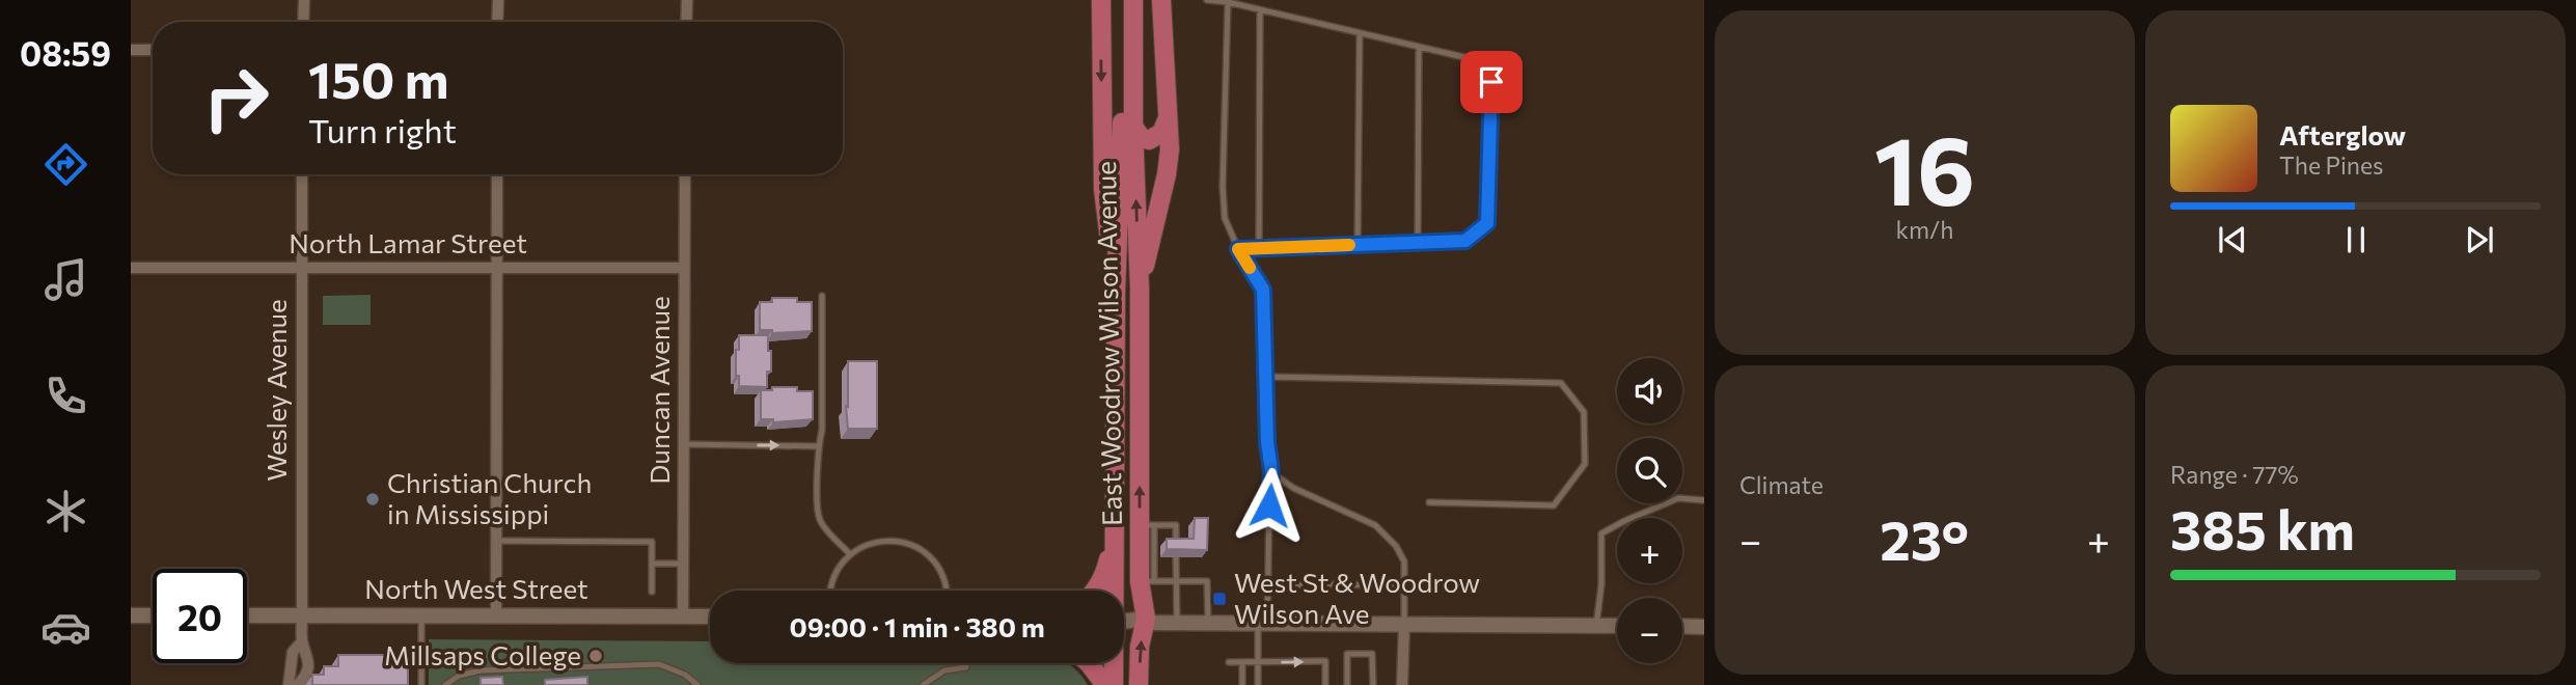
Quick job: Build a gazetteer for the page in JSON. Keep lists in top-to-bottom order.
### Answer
{
  "streets": {
    "main road": ["East Woodrow Wilson Avenue"],
    "street": [
      "North Lamar Street",
      "Wesley Avenue",
      "Duncan Avenue",
      "North West Street"
    ]
  },
  "crossings": [
    ["North Lamar Street", "Wesley Avenue"],
    ["North Lamar Street", "Duncan Avenue"],
    ["Wesley Avenue", "North West Street"],
    ["Duncan Avenue", "North West Street"]
  ],
  "places": {
    "other": ["Christian Church in Mississippi", "Millsaps College"],
    "transit": ["West St & Woodrow Wilson Ave"]
  },
  "page": {
    "tabs": "08:59",
    "tile": [
      ["16", "km/h"],
      "Climate",
      ["Range · 77%", "385 km"]
    ],
    "turn": ["150 m", "Turn right"],
    "song": ["Afterglow", "The Pines"],
    "map_buttons": ["+", "−"],
    "heat": ["−", "23°", "+"],
    "limit": "20",
    "trip": "09:00 · 1 min · 380 m"
  }
}
